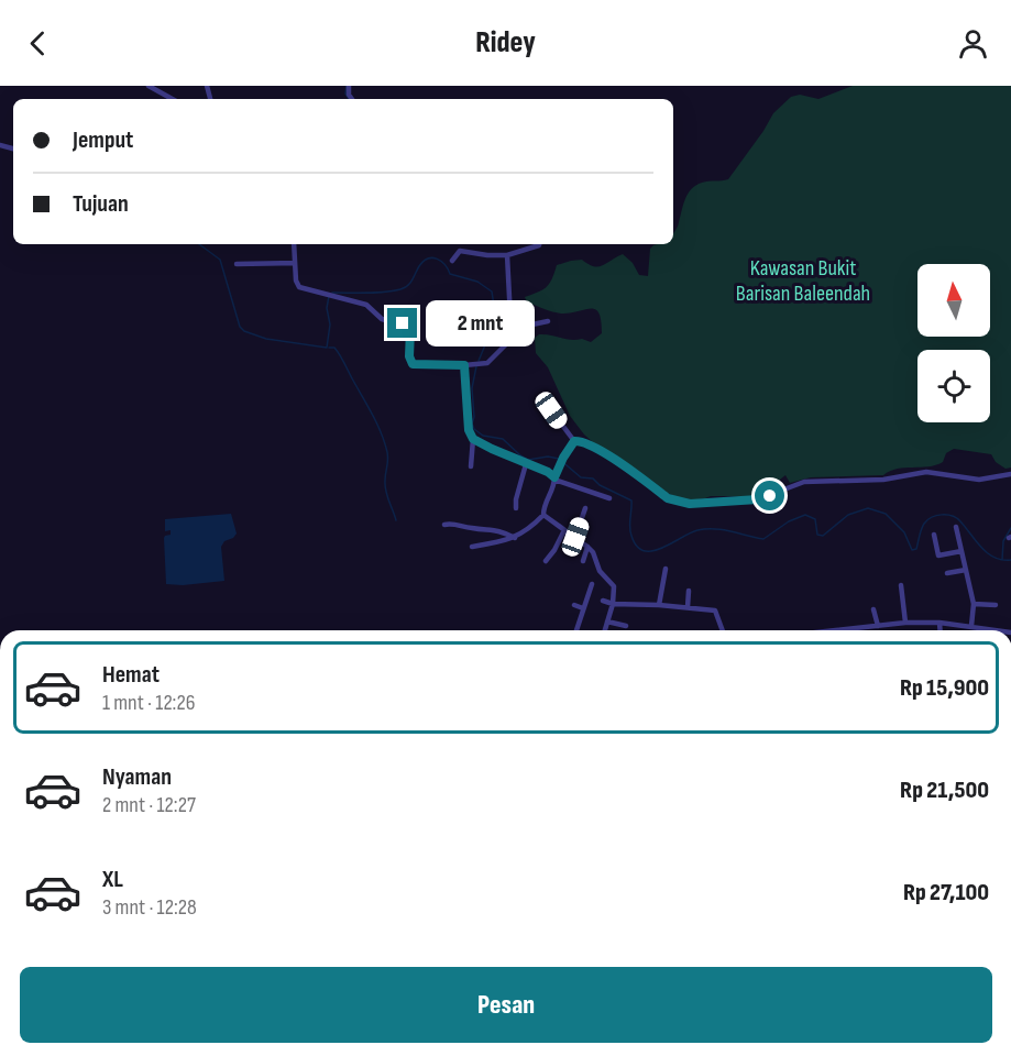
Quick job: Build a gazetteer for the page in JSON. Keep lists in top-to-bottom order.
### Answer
{
  "parks": ["Kawasan Bukit Barisan Baleendah"],
  "north": "top",
  "page": {
    "header": "Ridey",
    "banner": ["Jemput", "Tujuan"],
    "bubble": "2 mnt",
    "list": [
      {
        "name": "Hemat",
        "note": "1 mnt · 12:26",
        "value": "Rp 15,900"
      },
      {
        "name": "Nyaman",
        "note": "2 mnt · 12:27",
        "value": "Rp 21,500"
      },
      {
        "name": "XL",
        "note": "3 mnt · 12:28",
        "value": "Rp 27,100"
      }
    ],
    "buttons": "Pesan"
  }
}
